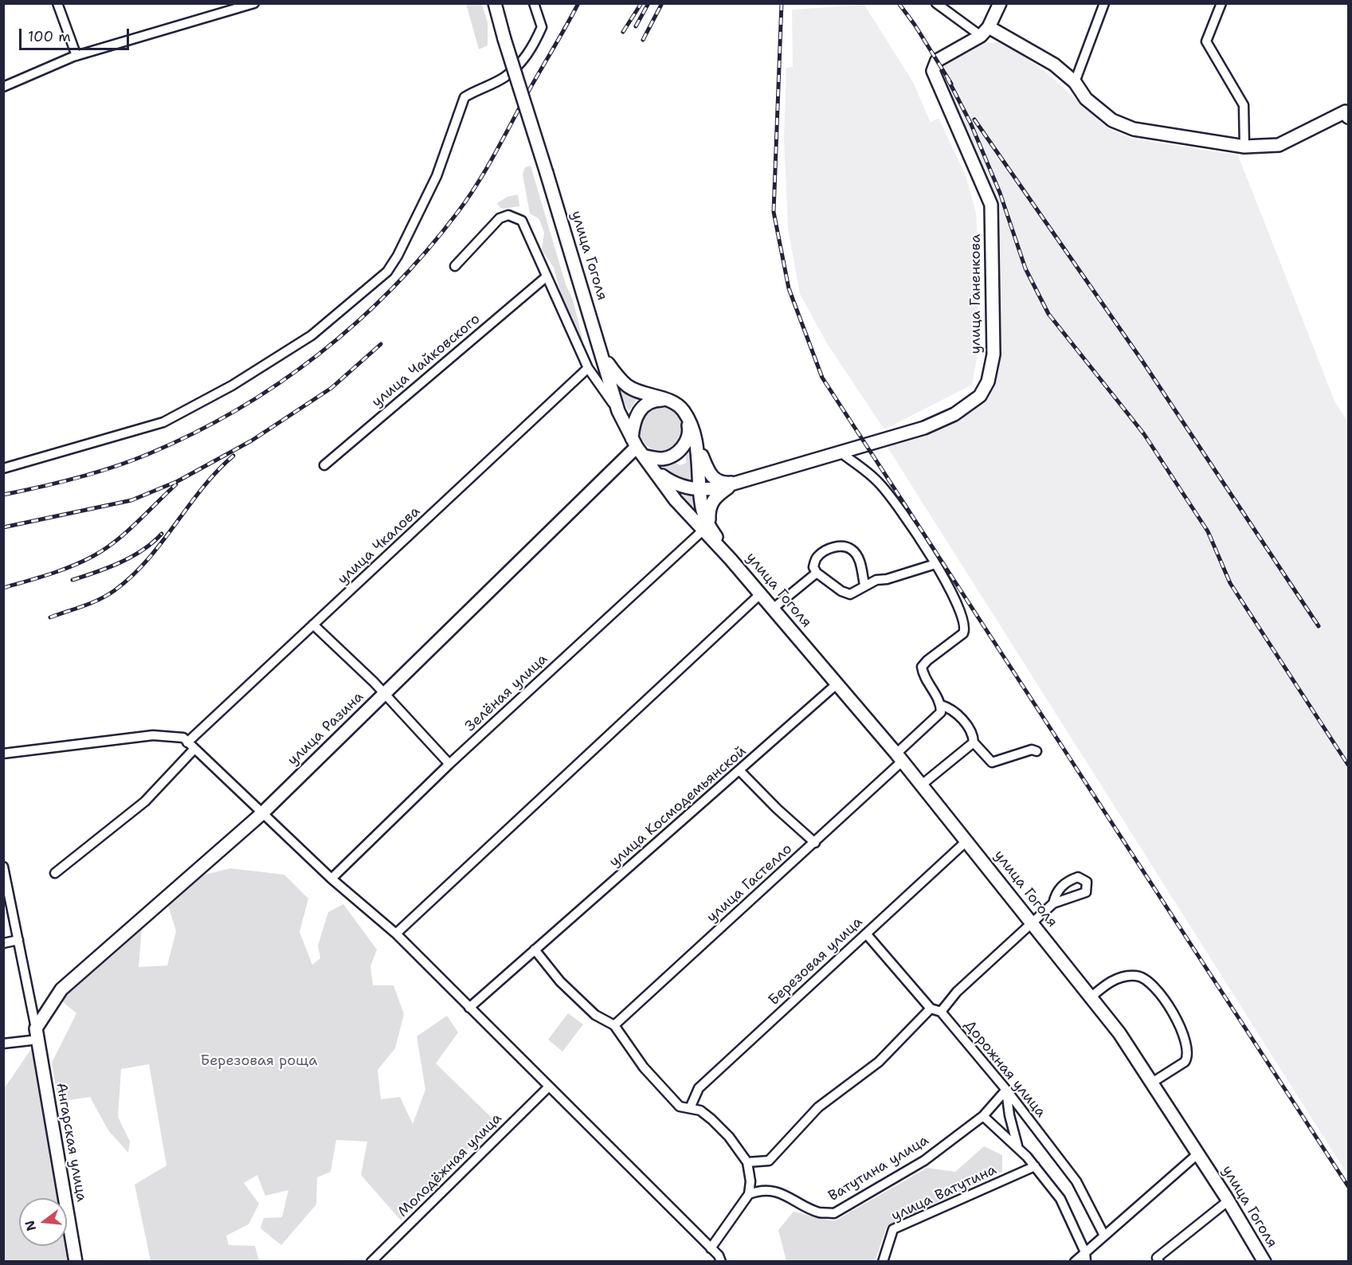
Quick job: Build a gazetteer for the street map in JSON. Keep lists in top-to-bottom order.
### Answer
{
  "streets": {
    "street": [
      "улица Гоголя",
      "улица Ганенкова",
      "улица Чайковского",
      "улица Чкалова",
      "Зелёная улица",
      "улица Разина",
      "улица Космодемьянской",
      "улица Гастелло",
      "Березовая улица",
      "Дорожная улица",
      "Ангарская улица",
      "Молодёжная улица",
      "Ватутина улица",
      "улица Ватутина"
    ]
  },
  "crossings": [
    ["улица Гоголя", "Зелёная улица"],
    ["улица Гоголя", "улица Космодемьянской"],
    ["улица Гоголя", "улица Гастелло"],
    ["улица Гоголя", "Березовая улица"],
    ["улица Разина", "Ангарская улица"],
    ["Дорожная улица", "Ватутина улица"]
  ],
  "parks": ["Березовая роща"],
  "scale_bar": "100 m",
  "north": "left"
}
